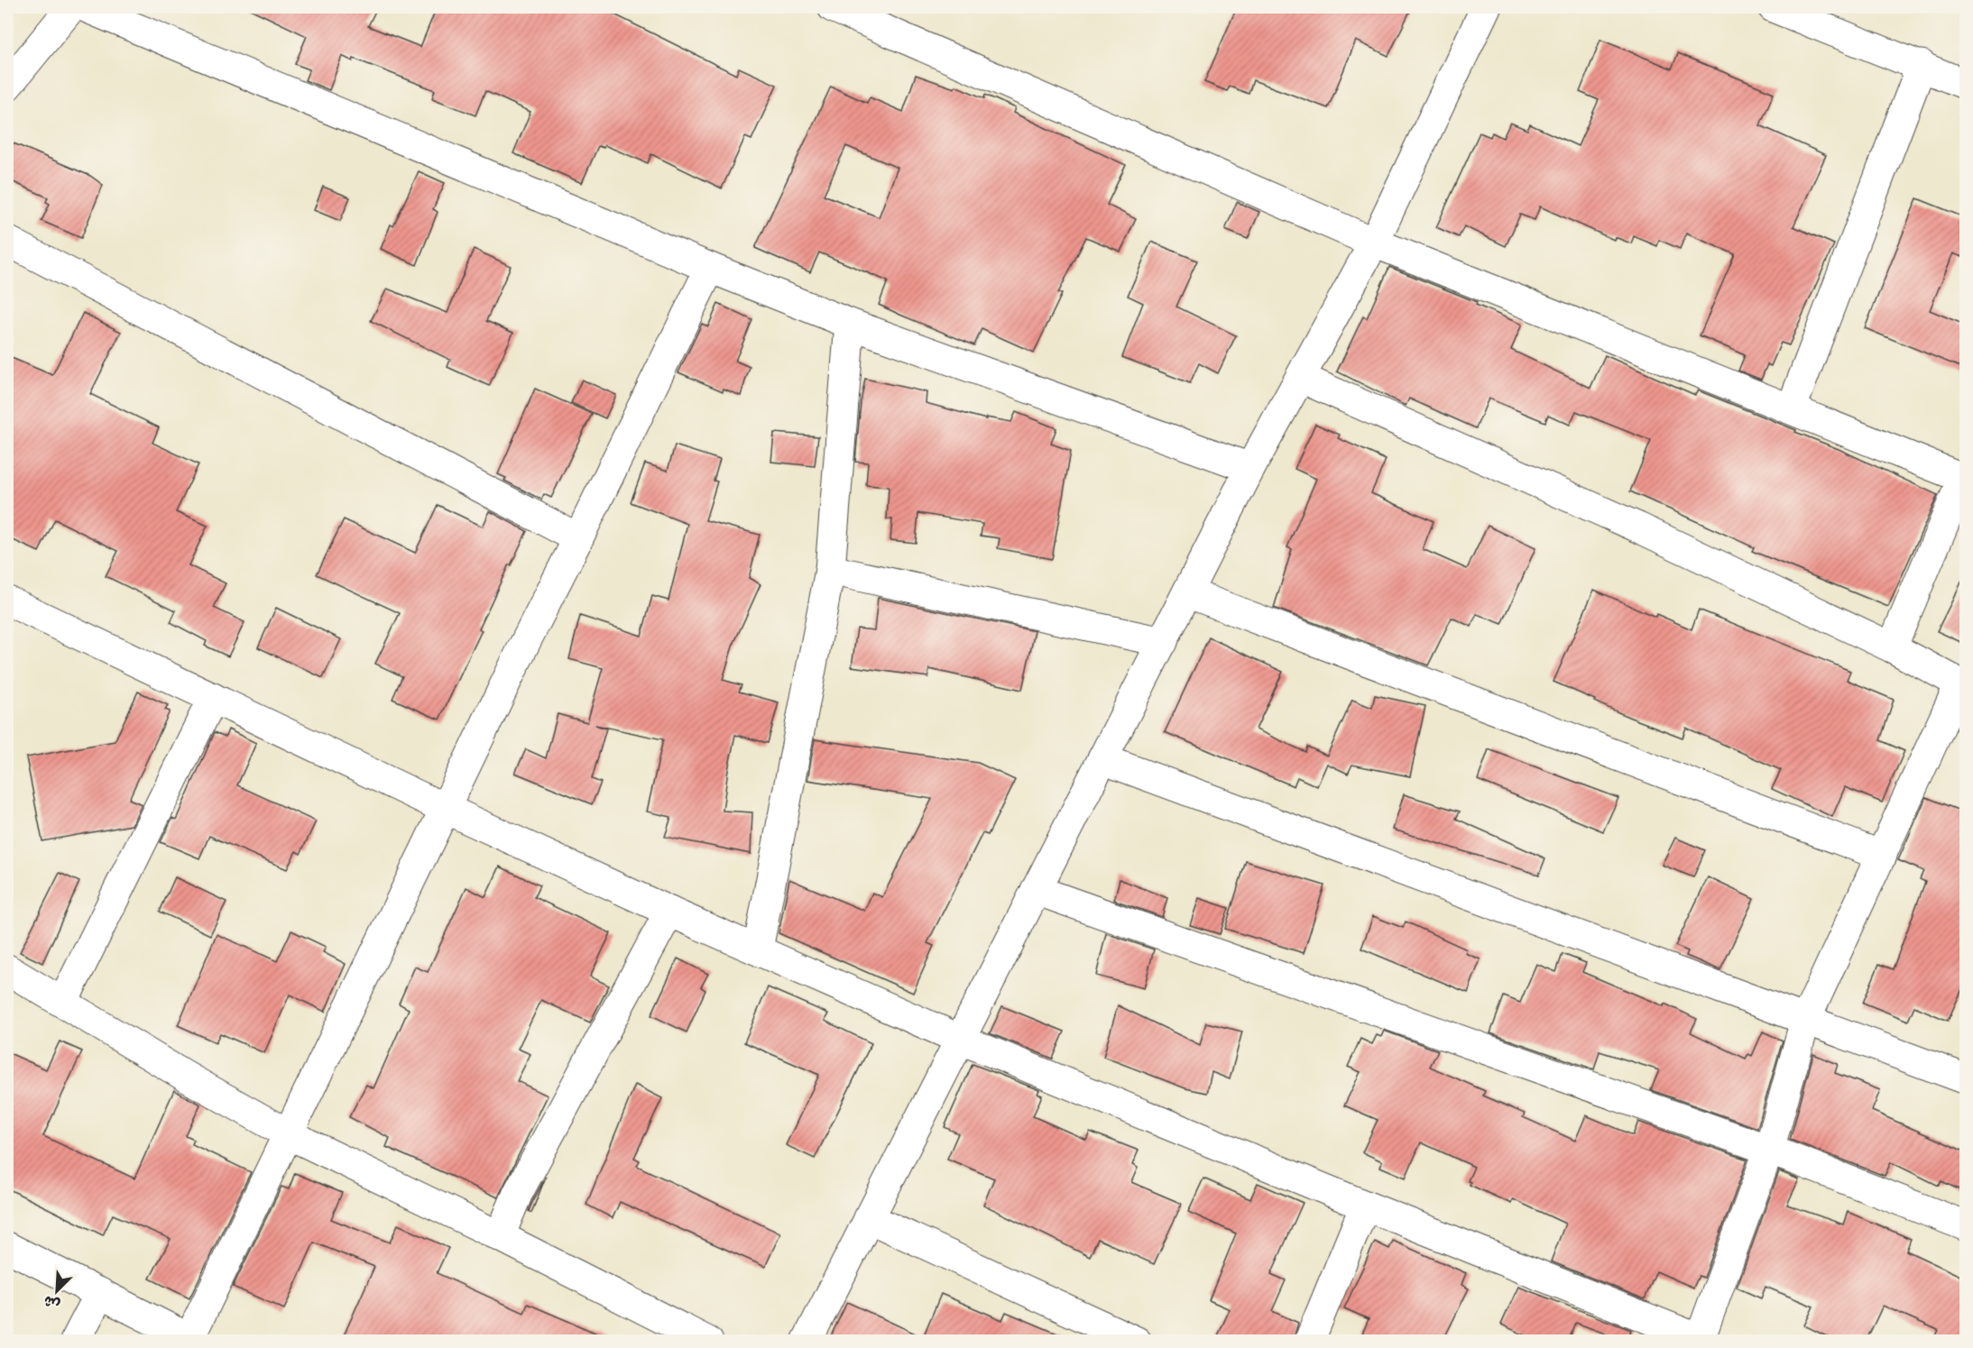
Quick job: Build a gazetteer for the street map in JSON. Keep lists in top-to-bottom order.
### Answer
{
  "north": "bottom left"
}
